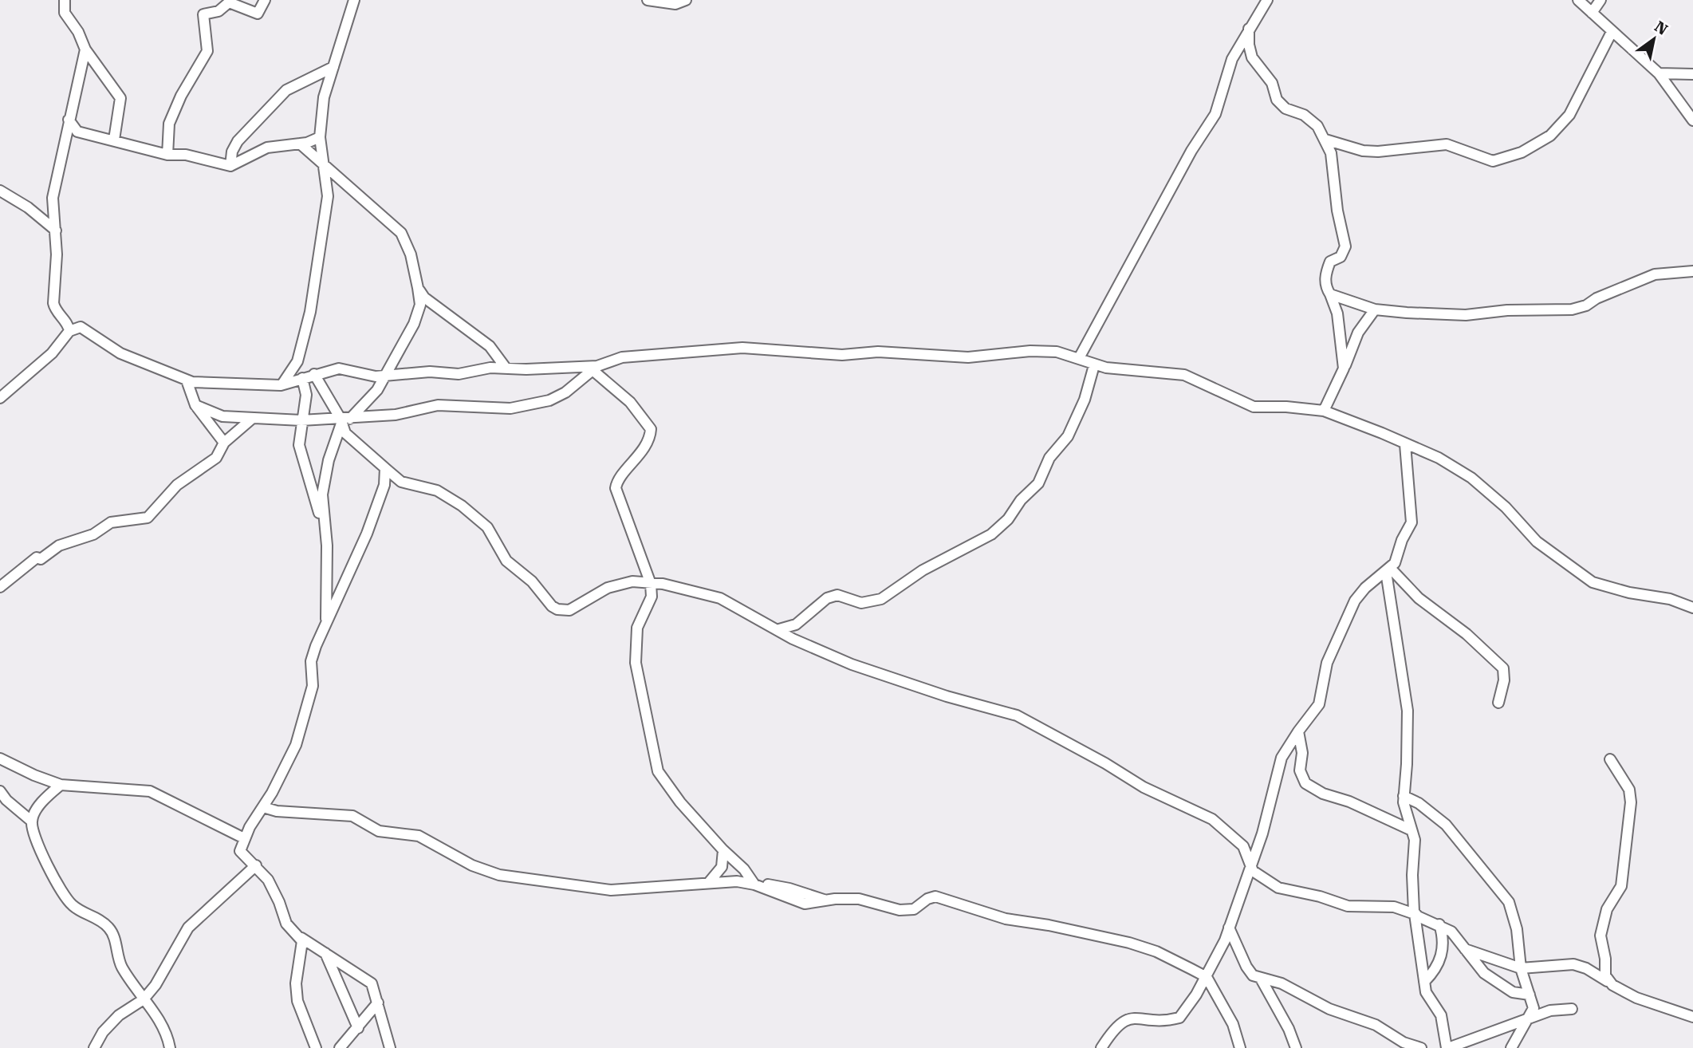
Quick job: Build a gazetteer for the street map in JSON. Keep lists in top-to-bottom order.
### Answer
{
  "north": "top right"
}
